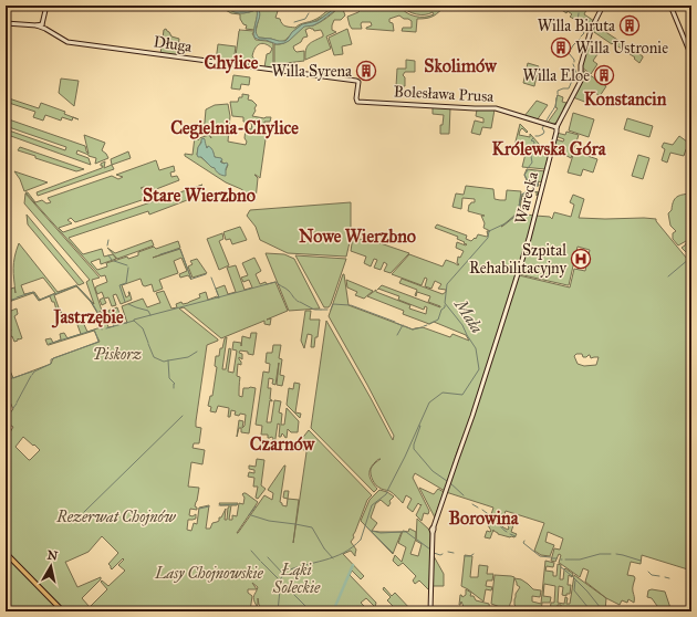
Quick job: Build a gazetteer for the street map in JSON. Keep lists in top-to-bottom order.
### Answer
{
  "streets": {
    "street": ["Długa", "Bolesława Prusa", "Warecka"]
  },
  "crossings": [
    ["Długa", "Bolesława Prusa"],
    ["Bolesława Prusa", "Warecka"]
  ],
  "districts": [
    "Chylice",
    "Skolimów",
    "Konstancin",
    "Cegielnia-Chylice",
    "Królewska Góra",
    "Stare Wierzbno",
    "Nowe Wierzbno",
    "Jastrzębie",
    "Czarnów",
    "Borowina"
  ],
  "water": ["Mała"],
  "parks": [
    "Piskorz",
    "Rezerwat Chojnów",
    "Łąki Soleckie",
    "Lasy Chojnowskie"
  ],
  "places": {
    "building": [
      "Willa Biruta",
      "Willa Ustronie",
      "Willa Syrena",
      "Willa Eloe"
    ],
    "hospital": ["Szpital Rehabilitacyjny"]
  },
  "north": "top"
}
